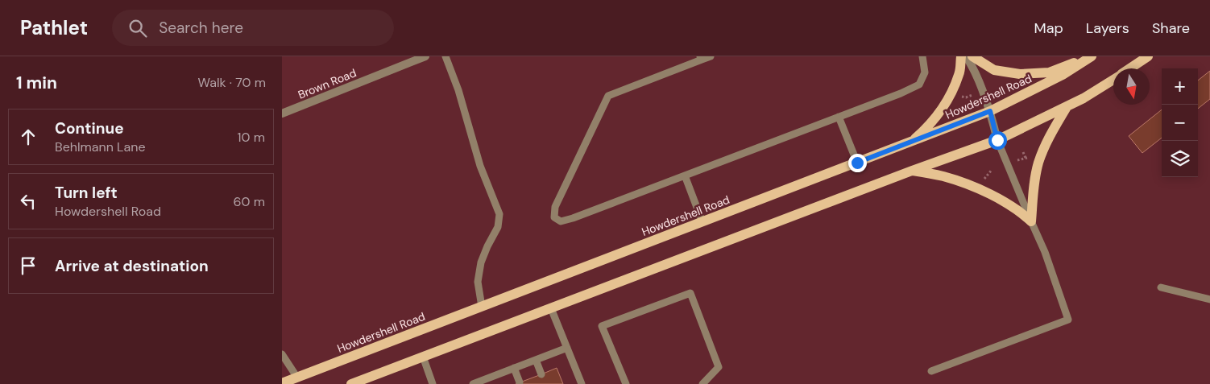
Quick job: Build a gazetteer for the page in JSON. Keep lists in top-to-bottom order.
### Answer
{
  "streets": {
    "main road": ["Howdershell Road"],
    "street": ["Brown Road"]
  },
  "north": "bottom",
  "page": {
    "header": "Pathlet",
    "search": "Search here",
    "nav": ["Map", "Layers", "Share"],
    "heading": ["1 min", "Walk · 70 m"],
    "map_buttons": ["+", "−"],
    "list": [
      ["Continue", "Behlmann Lane", "10 m"],
      ["Turn left", "Howdershell Road", "60 m"],
      "Arrive at destination"
    ]
  }
}
